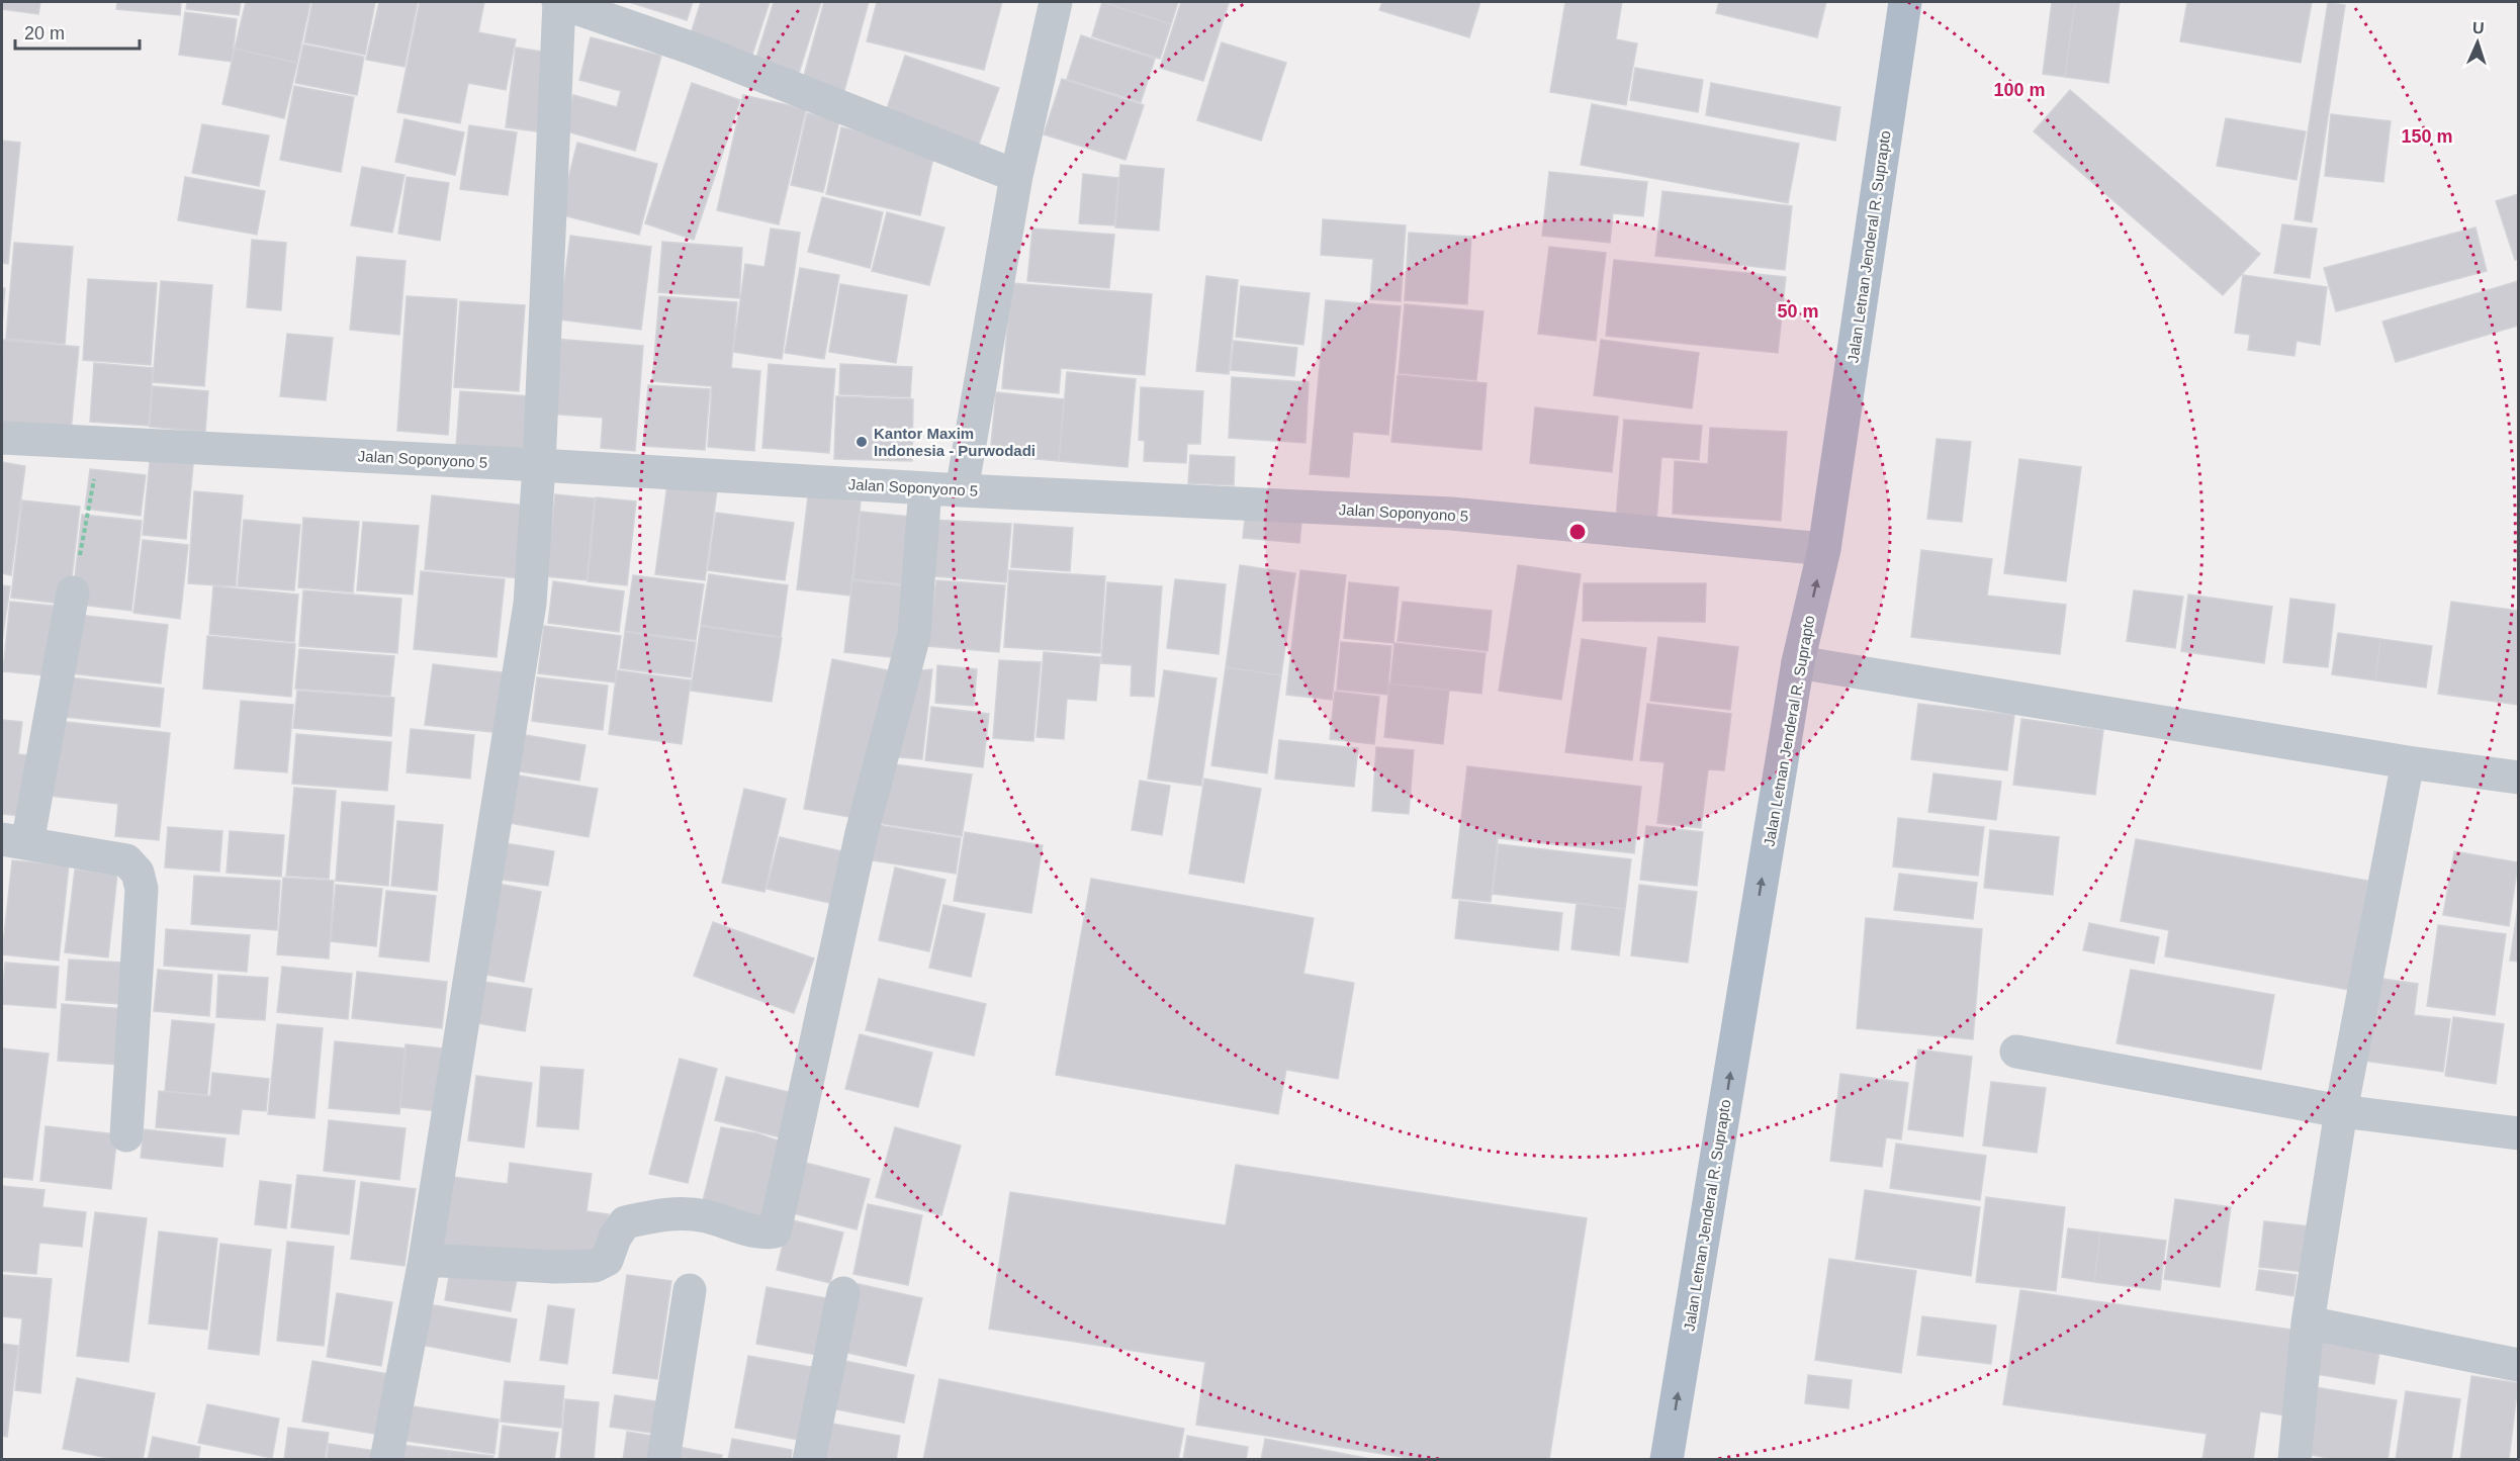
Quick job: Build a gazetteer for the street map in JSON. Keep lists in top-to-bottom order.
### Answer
{
  "streets": {
    "main road": ["Jalan Letnan Jenderal R. Suprapto"],
    "street": ["Jalan Soponyono 5"]
  },
  "crossings": [
    ["Jalan Letnan Jenderal R. Suprapto", "Jalan Soponyono 5"]
  ],
  "one_way": ["Jalan Letnan Jenderal R. Suprapto"],
  "places": ["Kantor Maxim Indonesia - Purwodadi"],
  "scale_bar": "20 m",
  "north": "top",
  "rings": ["100 m", "150 m", "50 m"]
}
